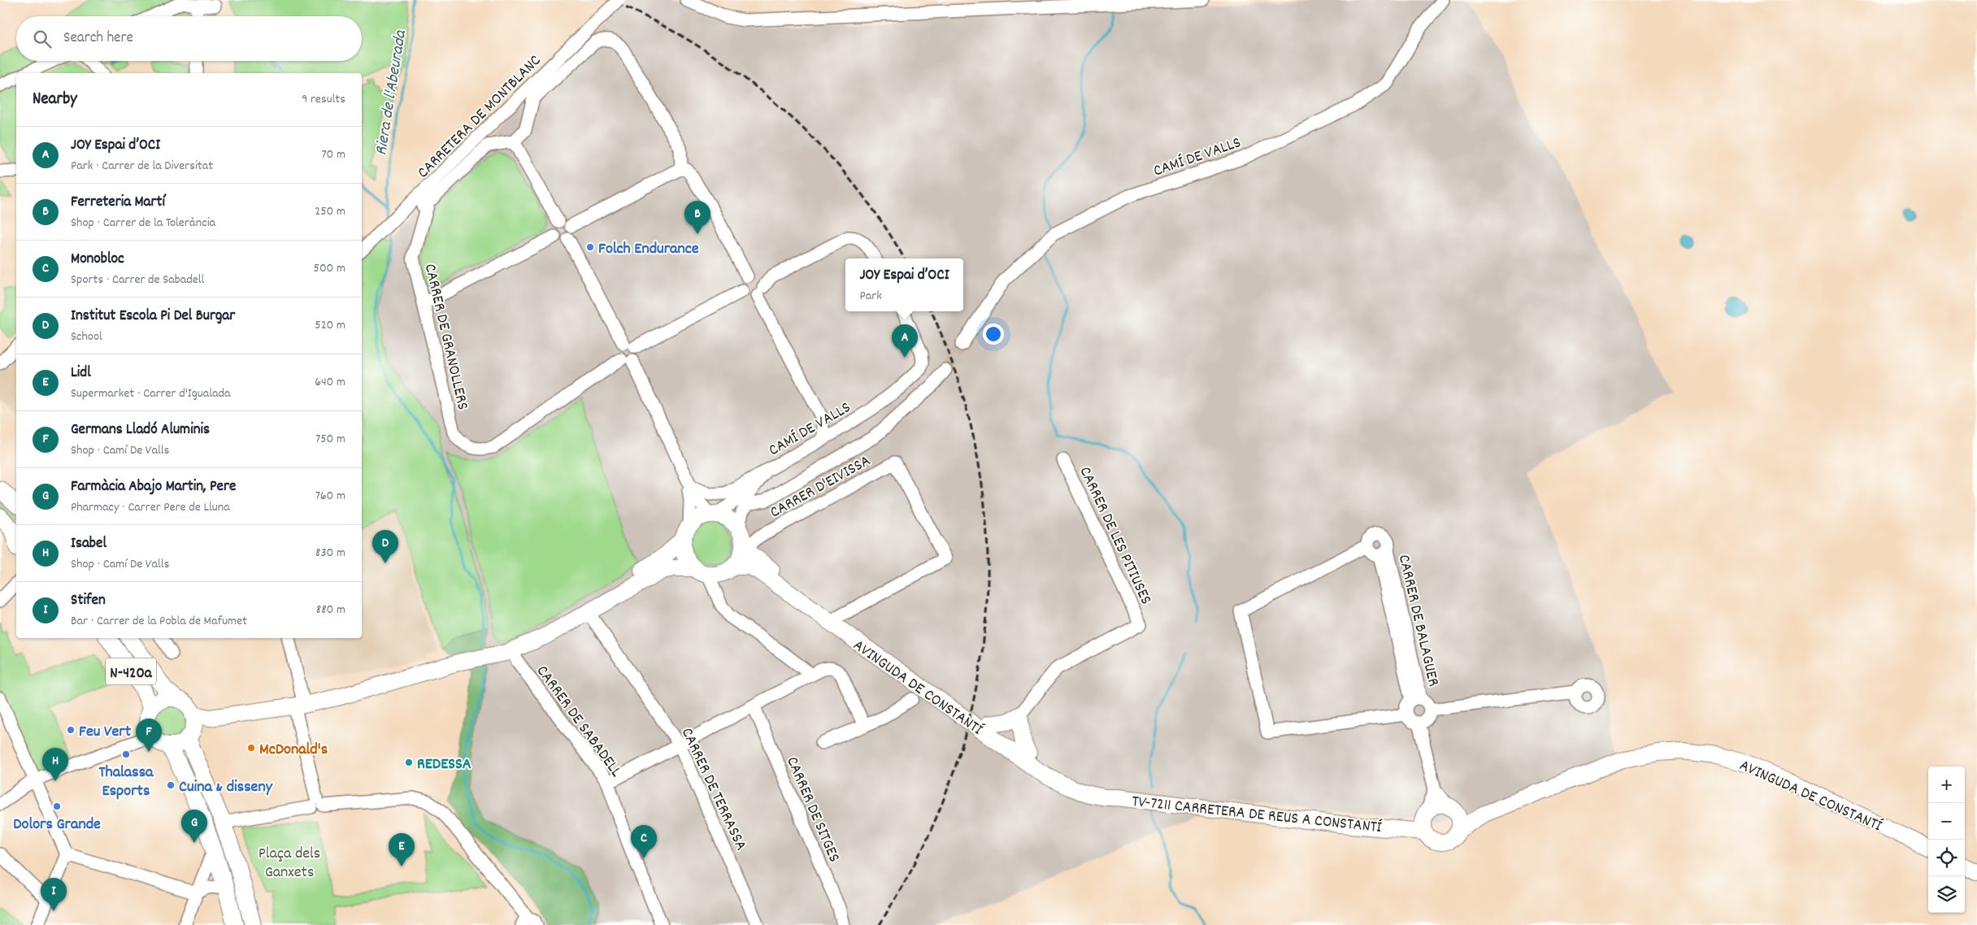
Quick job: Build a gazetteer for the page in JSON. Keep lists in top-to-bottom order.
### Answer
{
  "streets": {
    "main road": ["N-420a", "AVINGUDA DE CONSTANTÍ", "TV-7211 CARRETERA DE REUS A CONSTANTÍ"],
    "street": [
      "CARRETERA DE MONTBLANC",
      "CAMÍ DE VALLS",
      "CARRER DE GRANOLLERS",
      "CARRER D'EIVISSA",
      "CARRER DE LES PITIUSES",
      "CARRER DE BALAGUER",
      "CARRER DE SABADELL",
      "CARRER DE TERRASSA",
      "CARRER DE SITGES"
    ]
  },
  "crossings": [
    ["CAMÍ DE VALLS", "CARRER D'EIVISSA"],
    ["CAMÍ DE VALLS", "AVINGUDA DE CONSTANTÍ"],
    ["CARRER D'EIVISSA", "AVINGUDA DE CONSTANTÍ"],
    ["AVINGUDA DE CONSTANTÍ", "TV-7211 CARRETERA DE REUS A CONSTANTÍ"]
  ],
  "water": ["Riera de l'Abeurada"],
  "parks": ["Plaça dels Ganxets"],
  "places": [
    "Folch Endurance",
    "Feu Vert",
    "McDonald's",
    "Thalassa Esports",
    "REDESSA",
    "Cuina & disseny",
    "Dolors Grande"
  ],
  "page": {
    "search": "Search here",
    "heading": ["Nearby", "9 results"],
    "list": [
      {
        "mark": "A",
        "name": "JOY Espai d’OCI",
        "note": "Park · Carrer de la Diversitat",
        "value": "70 m"
      },
      {
        "mark": "B",
        "name": "Ferreteria Martí",
        "note": "Shop · Carrer de la Tolerància",
        "value": "250 m"
      },
      {
        "mark": "C",
        "name": "Monobloc",
        "note": "Sports · Carrer de Sabadell",
        "value": "500 m"
      },
      {
        "mark": "D",
        "name": "Institut Escola Pi Del Burgar",
        "note": "School",
        "value": "520 m"
      },
      {
        "mark": "E",
        "name": "Lidl",
        "note": "Supermarket · Carrer d'Igualada",
        "value": "640 m"
      },
      {
        "mark": "F",
        "name": "Germans Lladó Aluminis",
        "note": "Shop · Camí De Valls",
        "value": "750 m"
      },
      {
        "mark": "G",
        "name": "Farmàcia Abajo Martin, Pere",
        "note": "Pharmacy · Carrer Pere de Lluna",
        "value": "760 m"
      },
      {
        "mark": "H",
        "name": "Isabel",
        "note": "Shop · Camí De Valls",
        "value": "830 m"
      },
      {
        "mark": "I",
        "name": "Stifen",
        "note": "Bar · Carrer de la Pobla de Mafumet",
        "value": "880 m"
      }
    ],
    "pins": [
      "B",
      "A",
      "D",
      "F",
      "H",
      "G",
      "C",
      "E",
      "I"
    ],
    "popup": ["JOY Espai d’OCI", "Park"],
    "map_buttons": ["+", "−"]
  }
}
